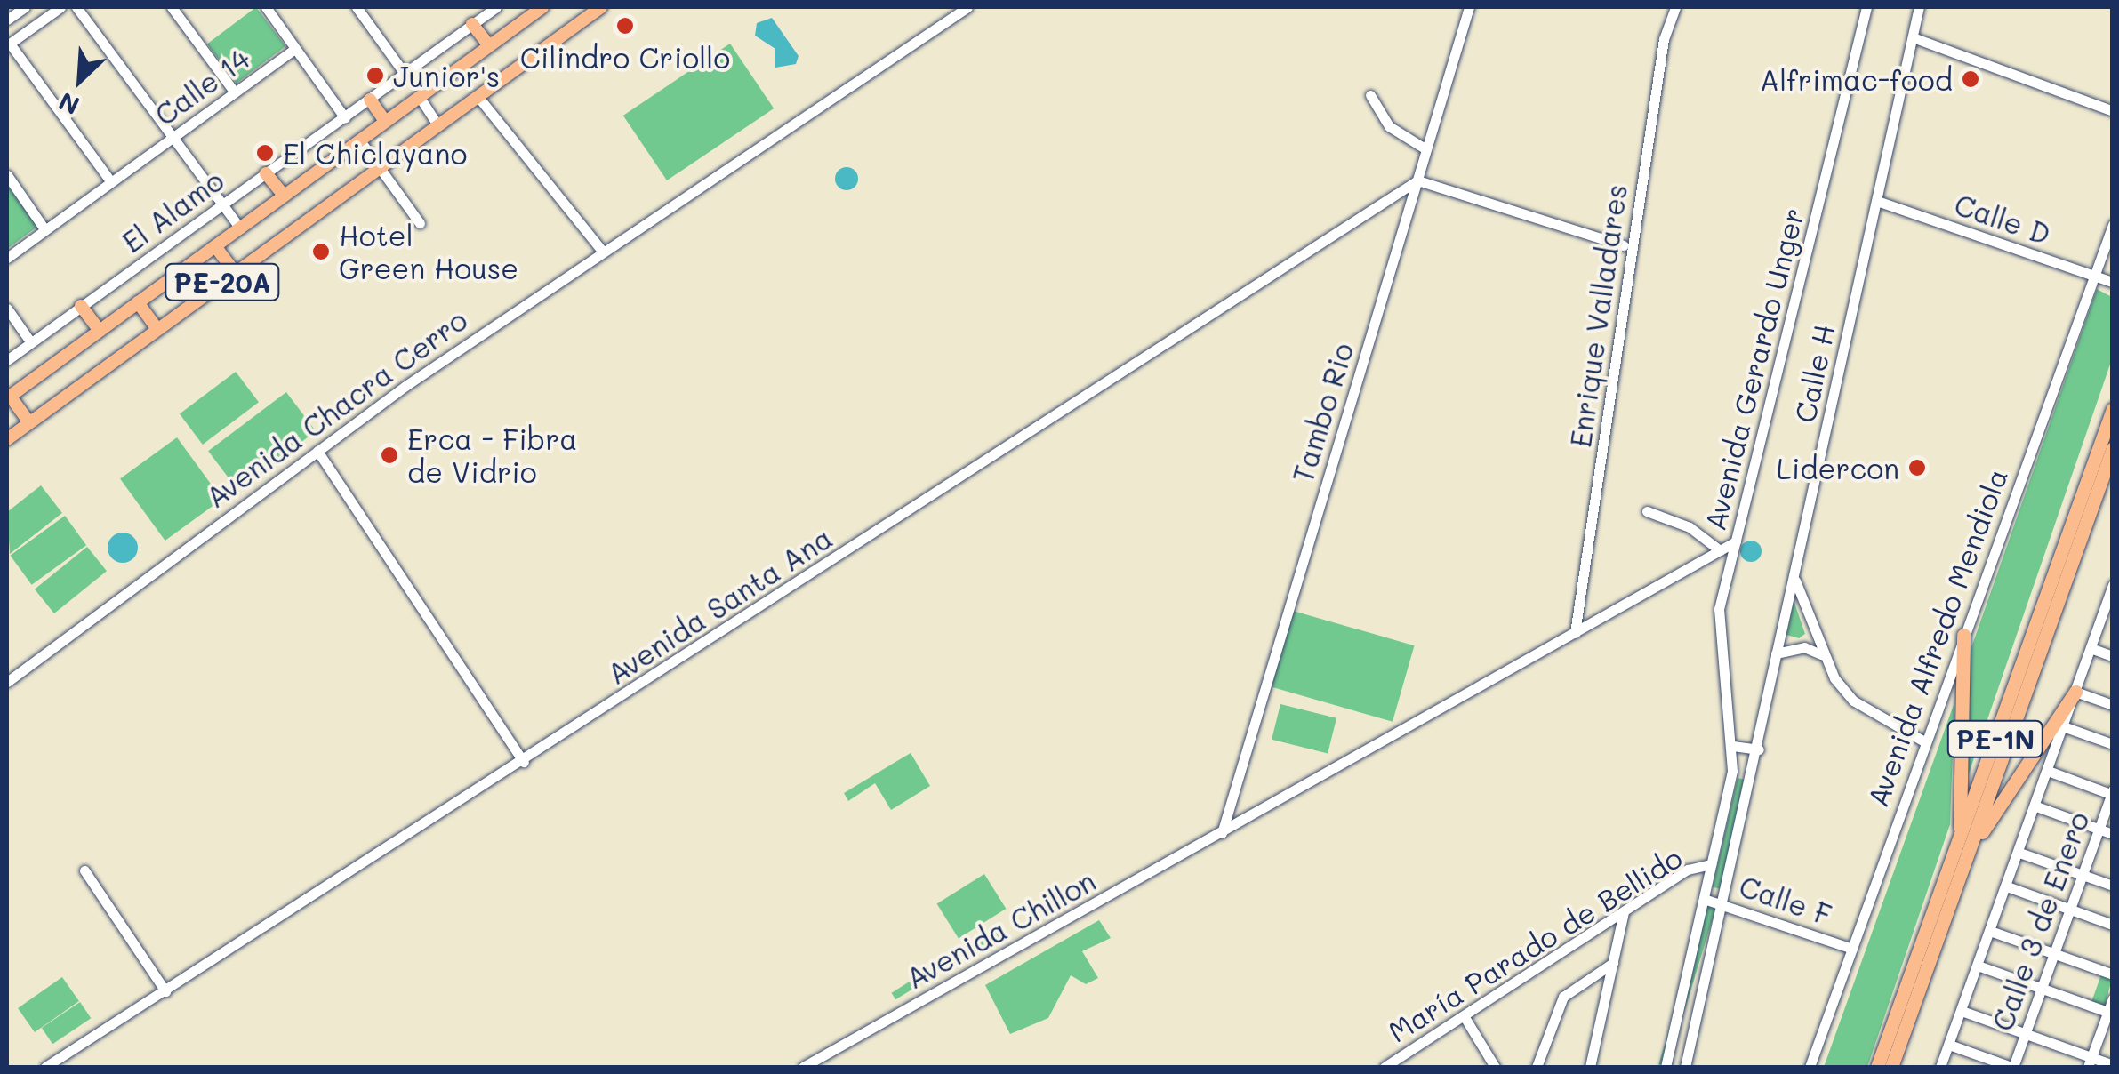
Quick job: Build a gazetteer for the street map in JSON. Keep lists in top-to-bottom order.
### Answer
{
  "streets": {
    "highway": ["PE-1N"],
    "main road": ["PE-20A"],
    "street": [
      "Calle 14",
      "El Alamo",
      "Calle D",
      "Enrique Valladares",
      "Avenida Gerardo Unger",
      "Calle H",
      "Avenida Chacra Cerro",
      "Tambo Rio",
      "Avenida Santa Ana",
      "Avenida Alfredo Mendiola",
      "Calle F",
      "Calle 3 de Enero",
      "Avenida Chillon",
      "María Parado de Bellido"
    ]
  },
  "crossings": [
    ["Calle D", "Calle H"],
    ["Calle D", "Avenida Alfredo Mendiola"],
    ["Avenida Gerardo Unger", "Calle F"],
    ["Avenida Gerardo Unger", "María Parado de Bellido"],
    ["Tambo Rio", "Avenida Santa Ana"],
    ["Tambo Rio", "Avenida Chillon"],
    ["Avenida Alfredo Mendiola", "Calle F"]
  ],
  "places": [
    "Cilindro Criollo",
    "Junior's",
    "Alfrimac-food",
    "El Chiclayano",
    "Hotel Green House",
    "Erca - Fibra de Vidrio",
    "Lidercon"
  ],
  "north": "bottom left"
}
